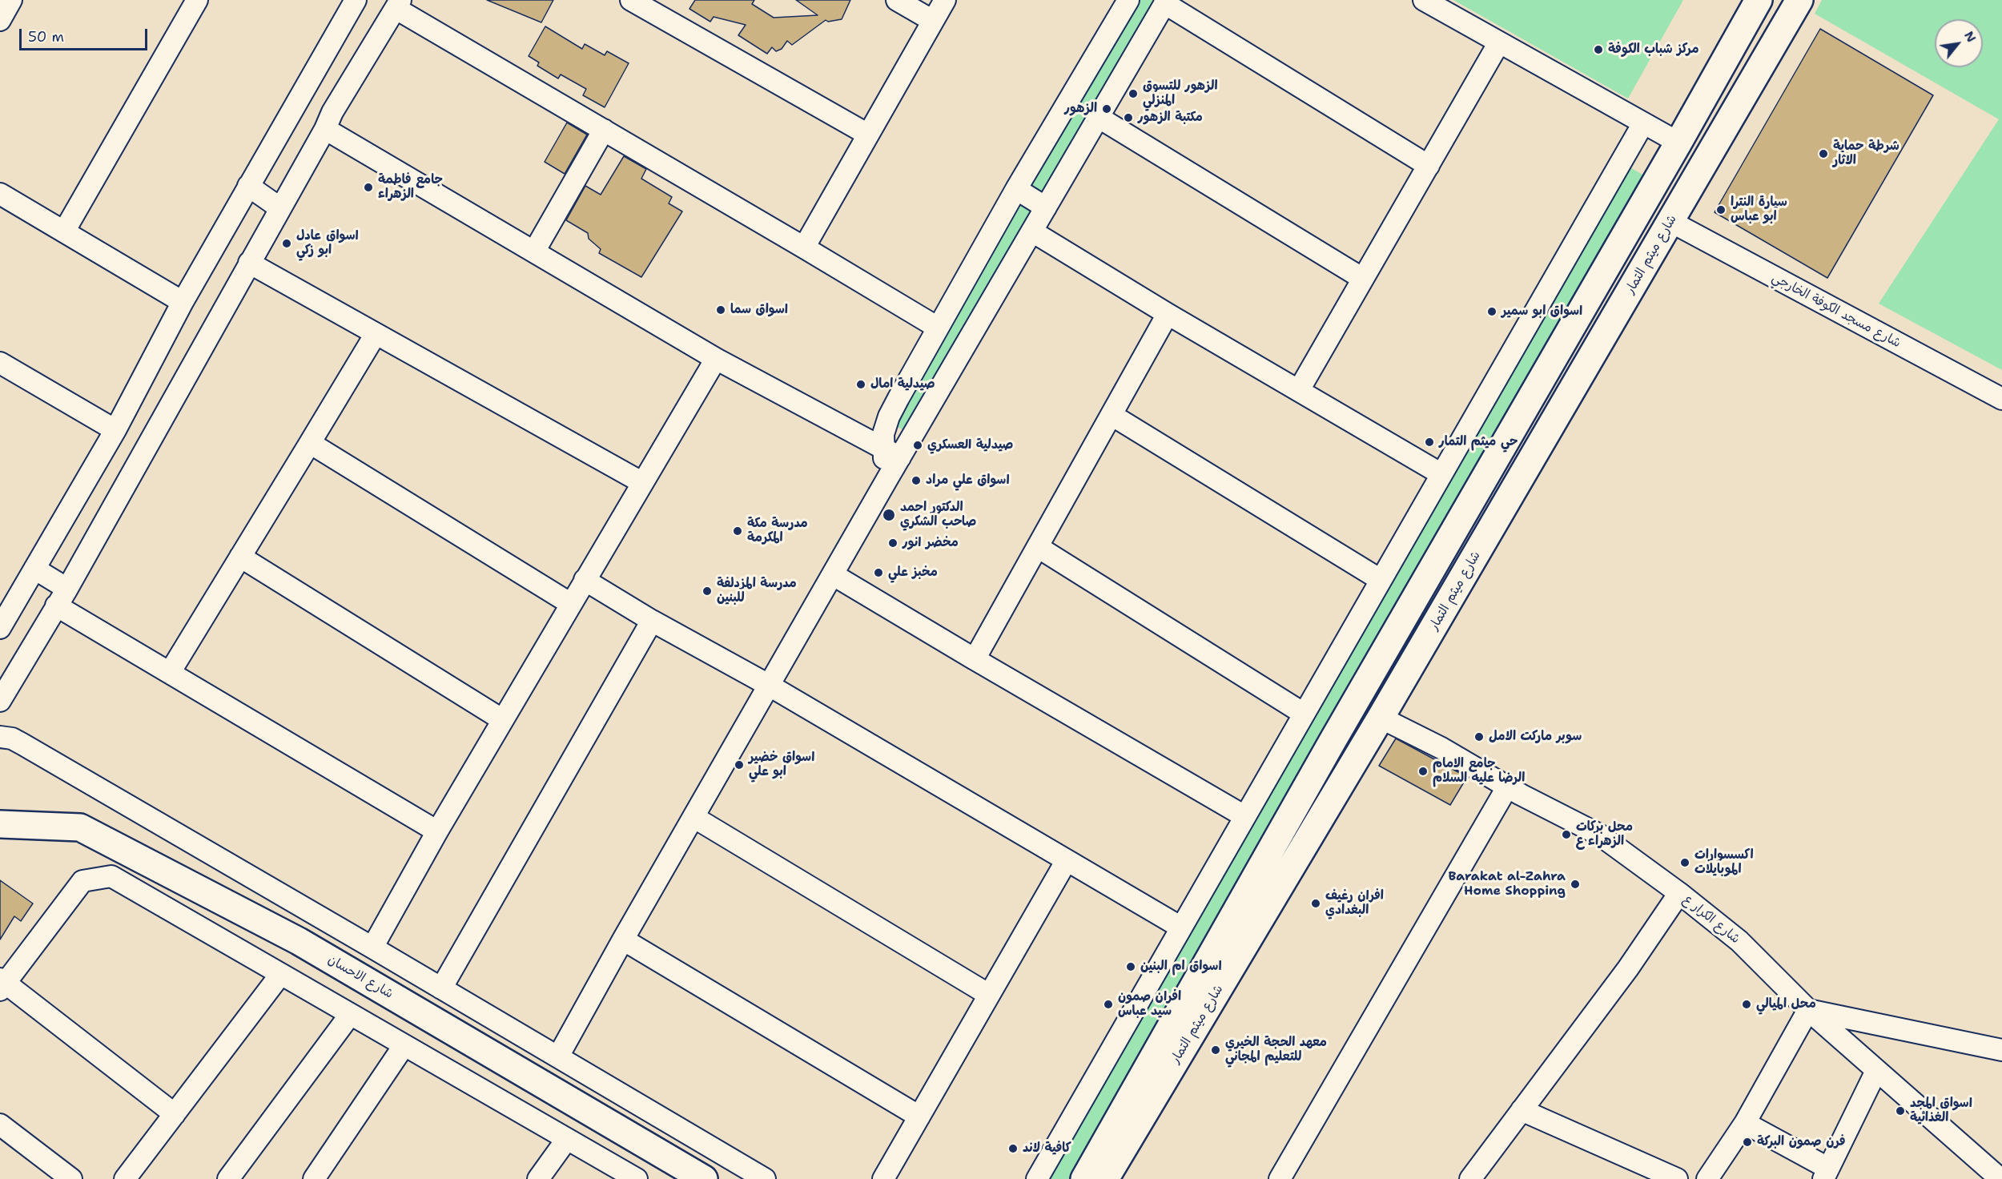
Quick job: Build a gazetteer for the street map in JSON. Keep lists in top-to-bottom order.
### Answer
{
  "streets": {
    "street": [
      "شارع ميثم التمار",
      "شارع مسجد الكوفة الخارجي",
      "شارع الكرار ع",
      "شارع الاحسان"
    ]
  },
  "crossings": [
    ["شارع ميثم التمار", "شارع مسجد الكوفة الخارجي"],
    ["شارع ميثم التمار", "شارع الكرار ع"]
  ],
  "places": [
    "مركز شباب الكوفة",
    "الزهور للتسوق المنزلي",
    "الزهور",
    "مكتبة الزهور",
    "شرطة حماية الاثار",
    "جامع فاطمة الزهراء",
    "سيارة النترا ابو عباس",
    "اسواق عادل ابو زكي",
    "اسواق سما",
    "اسواق ابو سمير",
    "صيدلية امال",
    "حي ميثم التمار",
    "صيدلية العسكري",
    "اسواق علي مراد",
    "الدكتور احمد صاحب الشكري",
    "مدرسة مكة المكرمة",
    "مخضر انور",
    "مخبز علي",
    "مدرسة المزدلفة للبنين",
    "سوبر ماركت الامل",
    "اسواق خضير ابو علي",
    "جامع الامام الرضا عليه السلام",
    "محل بركات الزهراء ع",
    "اكسسوارات الموبايلات",
    "Barakat al-Zahra Home Shopping",
    "افران رغيف البغدادي",
    "اسواق ام البنين",
    "افران صمون سيد عباس",
    "محل الميالي",
    "معهد الحجة الخيري للتعليم المجاني",
    "اسواق المجد الغذائية",
    "فرن صمون البركة",
    "كافية لاند"
  ],
  "scale_bar": "50 m",
  "north": "top right"
}
